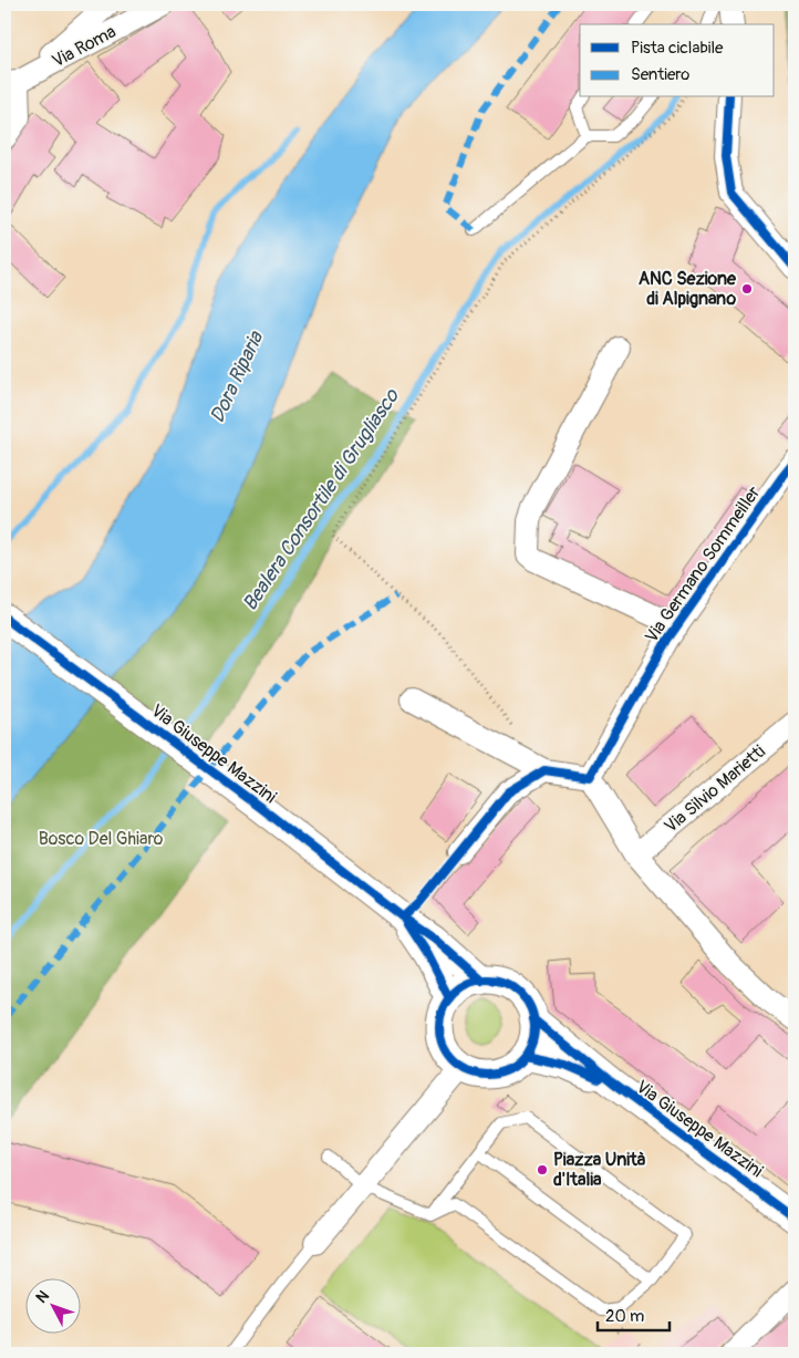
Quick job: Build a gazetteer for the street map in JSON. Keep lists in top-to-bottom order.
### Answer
{
  "streets": {
    "street": [
      "Via Roma",
      "Via Germano Sommeiller",
      "Via Giuseppe Mazzini",
      "Via Silvio Marietti"
    ]
  },
  "water": ["Dora Riparia", "Bealera Consortile di Grugliasco"],
  "parks": ["Bosco Del Ghiaro"],
  "places": ["ANC Sezione di Alpignano", "Piazza Unità d'Italia"],
  "legend": ["Pista ciclabile", "Sentiero"],
  "scale_bar": "20 m",
  "north": "top left"
}
